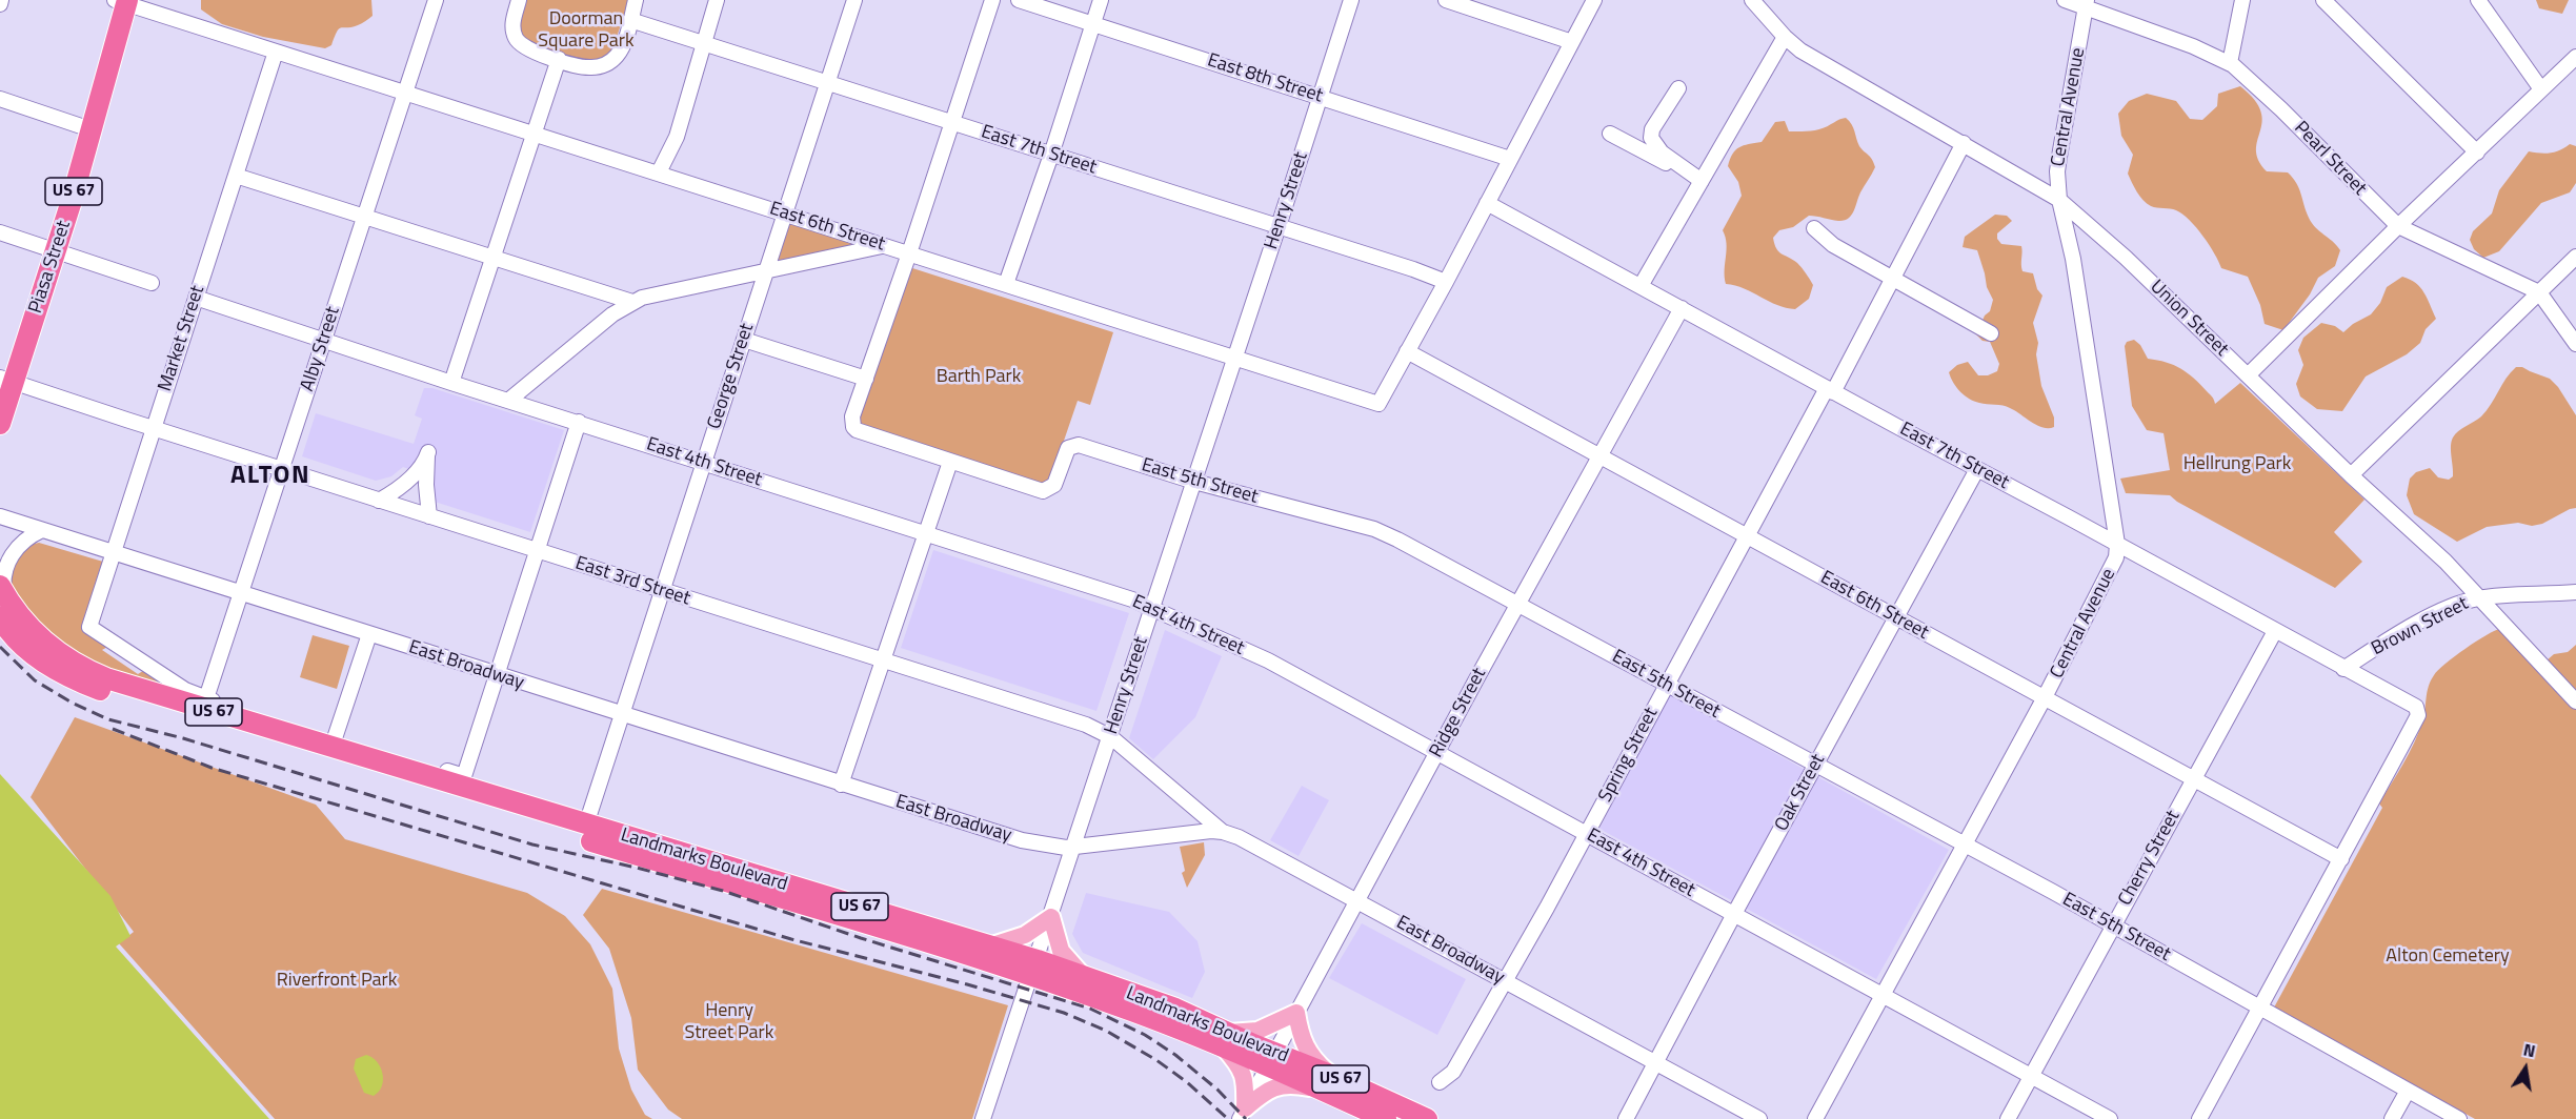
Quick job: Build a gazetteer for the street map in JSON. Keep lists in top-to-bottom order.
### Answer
{
  "streets": {
    "highway": ["US 67", "Piasa Street", "Landmarks Boulevard"],
    "street": [
      "East 8th Street",
      "Central Avenue",
      "East 7th Street",
      "Pearl Street",
      "Henry Street",
      "East 6th Street",
      "Union Street",
      "Market Street",
      "Alby Street",
      "George Street",
      "East 4th Street",
      "East 5th Street",
      "East 3rd Street",
      "Brown Street",
      "East Broadway",
      "Ridge Street",
      "Spring Street",
      "Oak Street",
      "Cherry Street"
    ]
  },
  "crossings": [
    ["East 8th Street", "Henry Street"],
    ["Central Avenue", "East 7th Street"],
    ["Central Avenue", "Pearl Street"],
    ["Central Avenue", "East 6th Street"],
    ["Central Avenue", "Union Street"],
    ["Central Avenue", "East 4th Street"],
    ["Central Avenue", "East 5th Street"],
    ["East 7th Street", "Henry Street"],
    ["East 7th Street", "East 6th Street"],
    ["East 7th Street", "George Street"],
    ["East 7th Street", "Brown Street"],
    ["East 7th Street", "Ridge Street"],
    ["East 7th Street", "Spring Street"],
    ["East 7th Street", "Oak Street"],
    ["East 7th Street", "Cherry Street"],
    ["Henry Street", "East 6th Street"],
    ["Henry Street", "East 4th Street"],
    ["Henry Street", "East 5th Street"],
    ["Henry Street", "East 3rd Street"],
    ["Henry Street", "East Broadway"],
    ["Henry Street", "Landmarks Boulevard"],
    ["East 6th Street", "Piasa Street"],
    ["East 6th Street", "Market Street"],
    ["East 6th Street", "Alby Street"],
    ["East 6th Street", "George Street"],
    ["East 6th Street", "Ridge Street"],
    ["East 6th Street", "Spring Street"],
    ["East 6th Street", "Oak Street"],
    ["East 6th Street", "Cherry Street"],
    ["Piasa Street", "East 3rd Street"],
    ["Union Street", "Brown Street"],
    ["Union Street", "Spring Street"],
    ["Market Street", "Alby Street"],
    ["Market Street", "East 4th Street"],
    ["Market Street", "East 3rd Street"],
    ["Market Street", "East Broadway"],
    ["Alby Street", "East 4th Street"],
    ["Alby Street", "East 3rd Street"],
    ["Alby Street", "East Broadway"],
    ["George Street", "East 4th Street"],
    ["George Street", "East 3rd Street"],
    ["George Street", "East Broadway"],
    ["George Street", "Landmarks Boulevard"],
    ["East 4th Street", "Ridge Street"],
    ["East 4th Street", "Spring Street"],
    ["East 4th Street", "Oak Street"],
    ["East 4th Street", "Cherry Street"],
    ["East 5th Street", "Ridge Street"],
    ["East 5th Street", "Spring Street"],
    ["East 5th Street", "Oak Street"],
    ["East 5th Street", "Cherry Street"],
    ["East 3rd Street", "East Broadway"],
    ["East Broadway", "Ridge Street"],
    ["East Broadway", "Spring Street"],
    ["East Broadway", "Oak Street"],
    ["Ridge Street", "Landmarks Boulevard"]
  ],
  "districts": ["ALTON"],
  "parks": [
    "Doorman Square Park",
    "Barth Park",
    "Hellrung Park",
    "Alton Cemetery",
    "Riverfront Park",
    "Henry Street Park"
  ],
  "north": "top"
}
